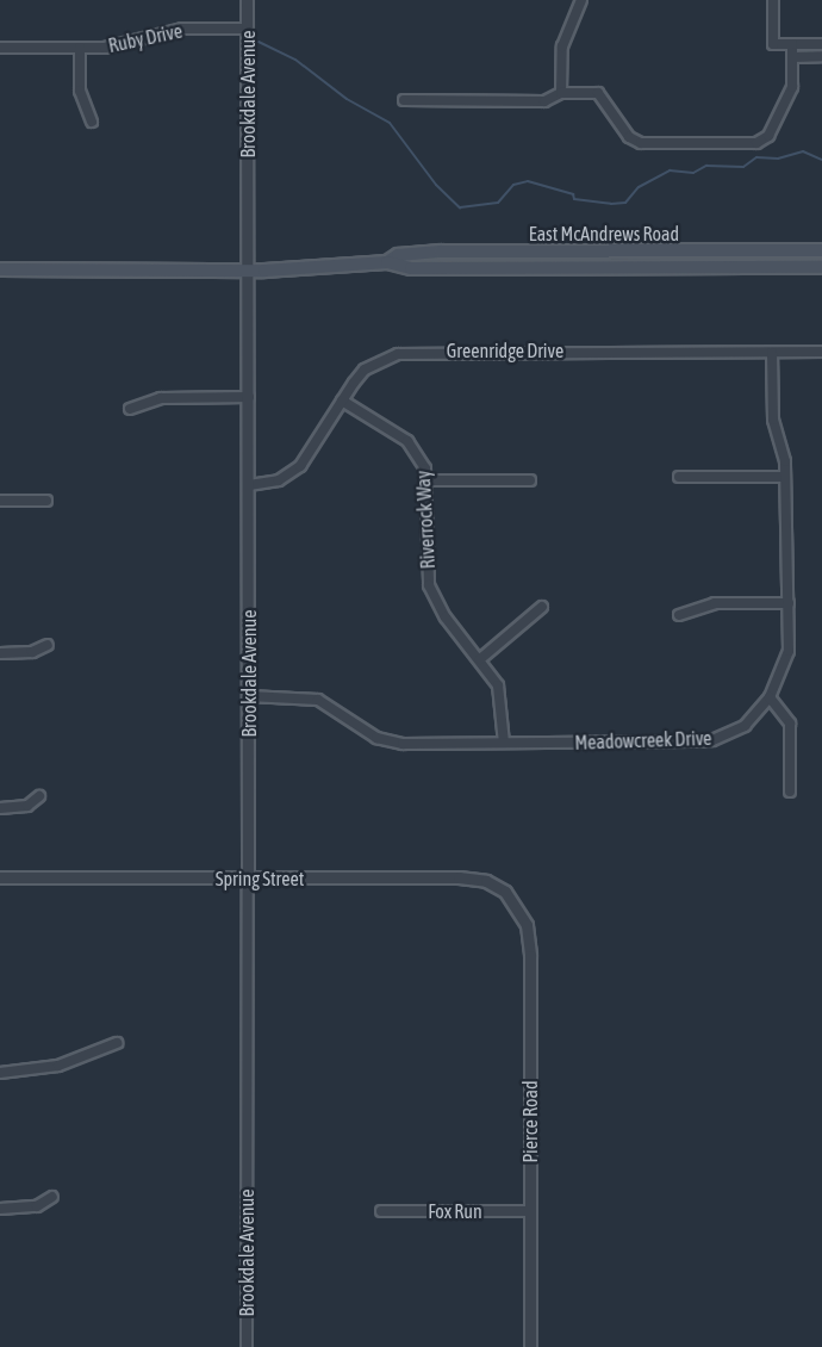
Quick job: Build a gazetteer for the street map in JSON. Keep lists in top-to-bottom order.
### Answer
{
  "streets": {
    "main road": ["East McAndrews Road"],
    "street": [
      "Ruby Drive",
      "Brookdale Avenue",
      "Greenridge Drive",
      "Riverrock Way",
      "Meadowcreek Drive",
      "Spring Street",
      "Pierce Road",
      "Fox Run"
    ]
  },
  "crossings": [
    ["Ruby Drive", "Brookdale Avenue"],
    ["Brookdale Avenue", "East McAndrews Road"],
    ["Brookdale Avenue", "Greenridge Drive"],
    ["Brookdale Avenue", "Meadowcreek Drive"],
    ["Brookdale Avenue", "Spring Street"],
    ["Greenridge Drive", "Riverrock Way"],
    ["Greenridge Drive", "Meadowcreek Drive"],
    ["Riverrock Way", "Meadowcreek Drive"],
    ["Spring Street", "Pierce Road"],
    ["Pierce Road", "Fox Run"]
  ]
}
